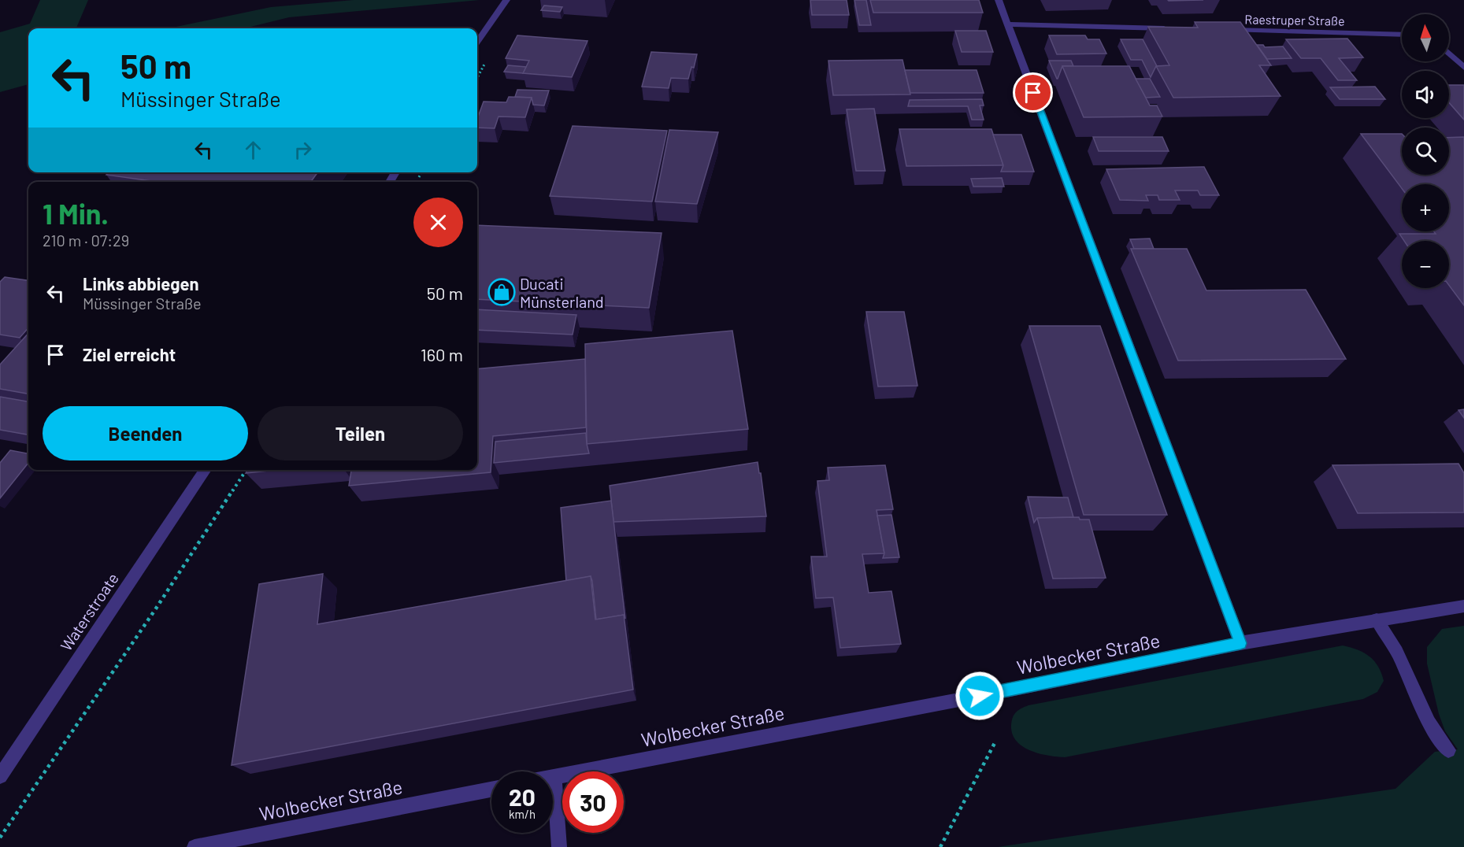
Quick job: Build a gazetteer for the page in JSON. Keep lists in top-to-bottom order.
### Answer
{
  "streets": {
    "street": ["Raestruper Straße", "Waterstroate", "Wolbecker Straße"]
  },
  "places": {
    "shop": ["Ducati Münsterland"]
  },
  "north": "top",
  "page": {
    "map_buttons": ["+", "−"],
    "turn": ["50 m", "Müssinger Straße"],
    "heading": ["1 Min.", "210 m · 07:29"],
    "list": [
      {
        "name": "Links abbiegen",
        "note": "Müssinger Straße",
        "value": "50 m"
      },
      {
        "name": "Ziel erreicht",
        "value": "160 m"
      }
    ],
    "buttons": ["Beenden", "Teilen"],
    "speed": "20 km/h",
    "limit": "30"
  }
}
